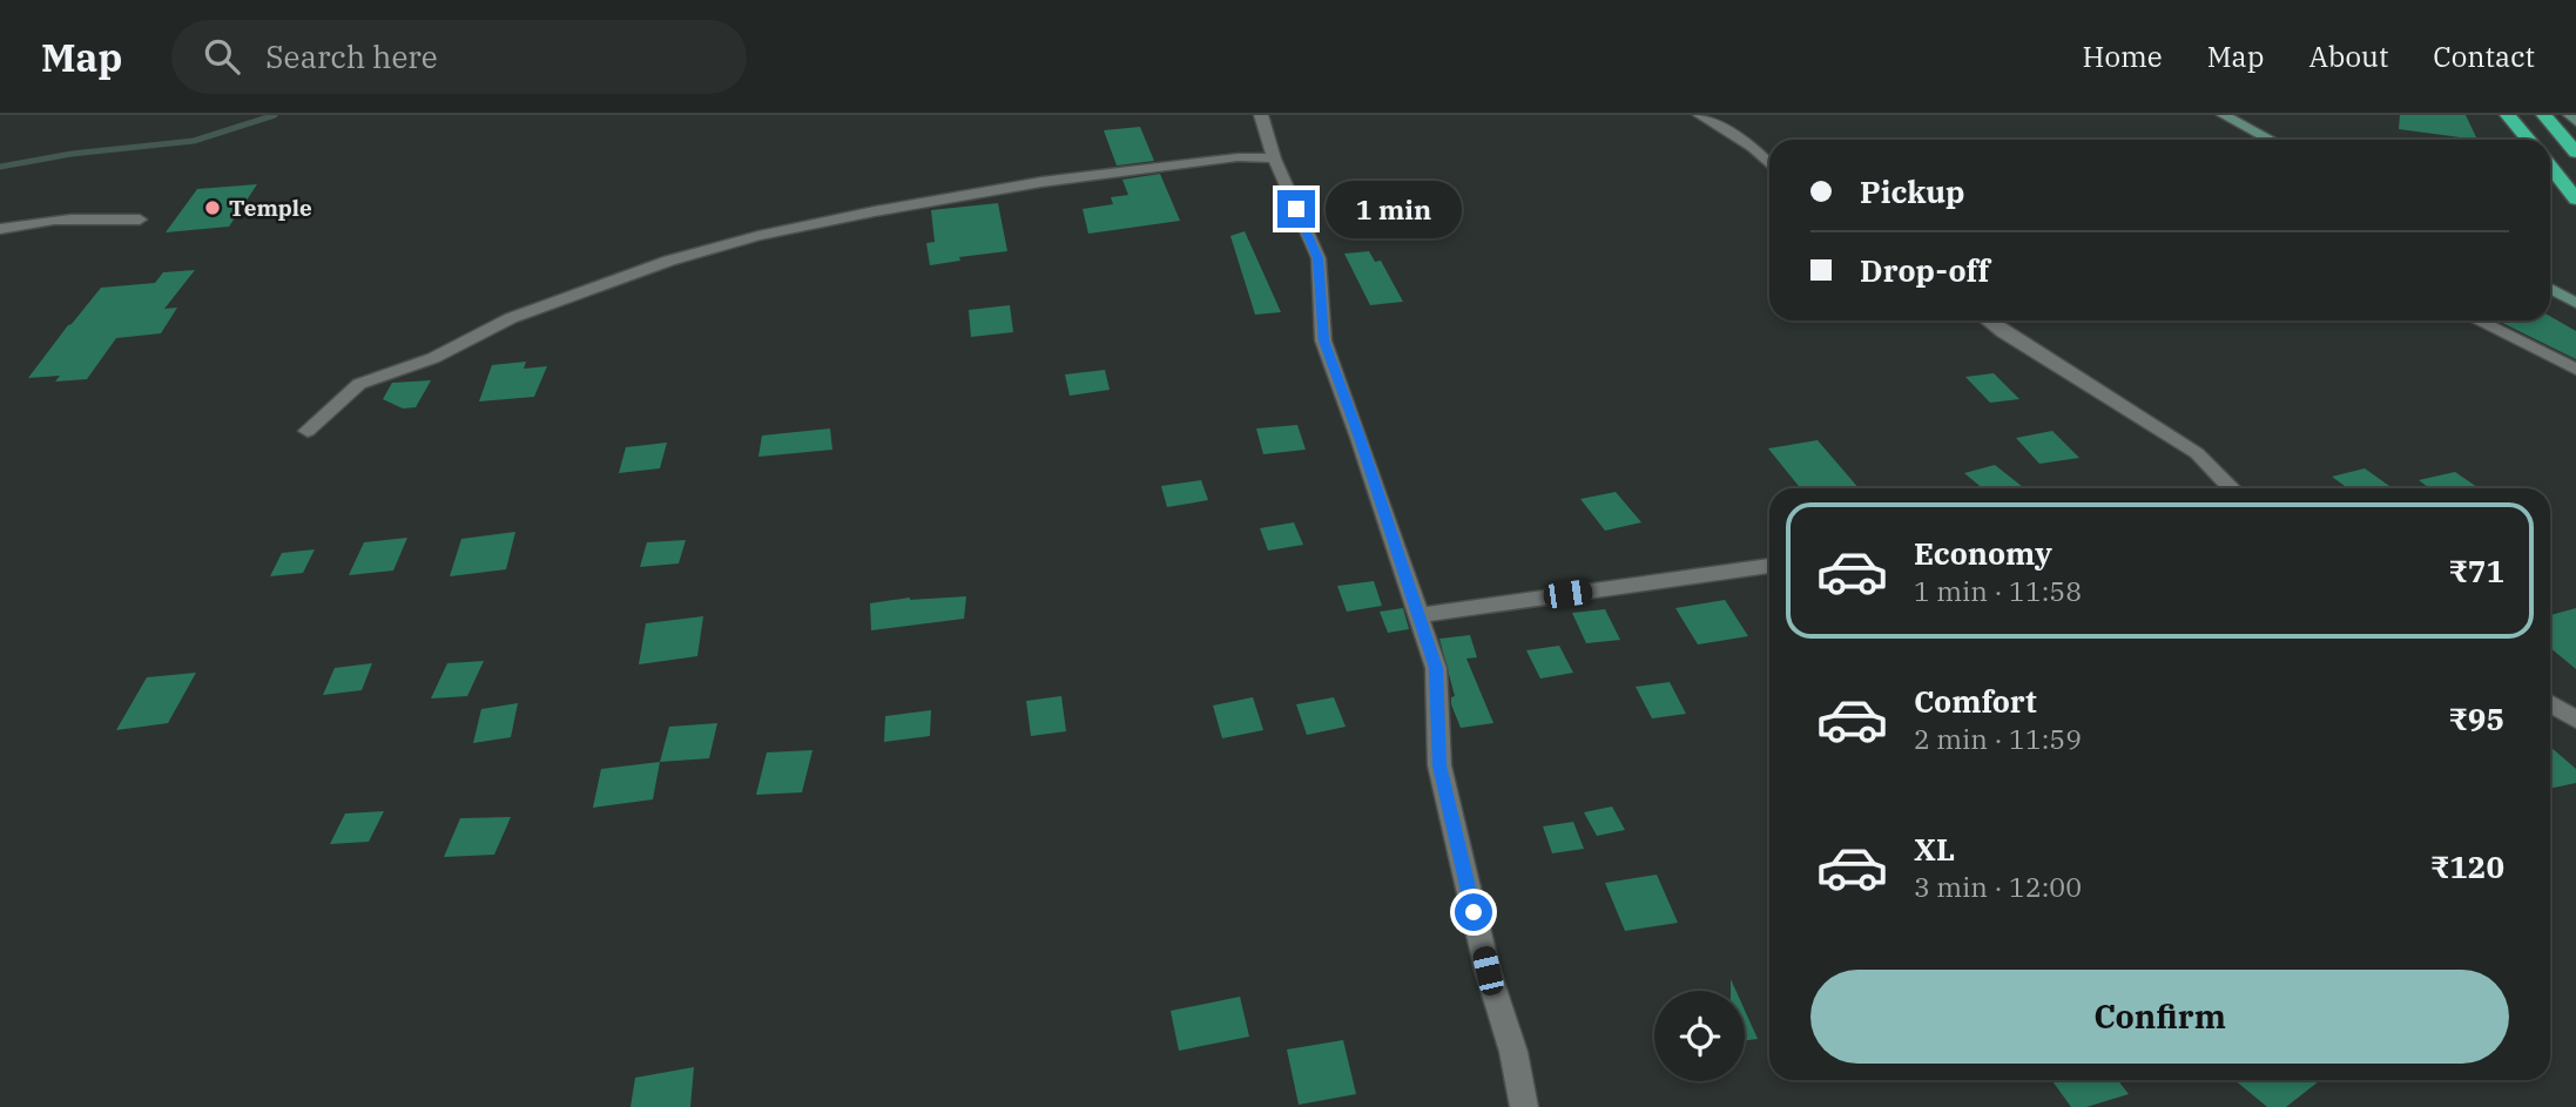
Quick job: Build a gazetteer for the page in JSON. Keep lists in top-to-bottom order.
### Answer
{
  "places": ["Temple"],
  "page": {
    "header": "Map",
    "search": "Search here",
    "nav": [
      "Home",
      "Map",
      "About",
      "Contact"
    ],
    "banner": ["Pickup", "Drop-off"],
    "bubble": "1 min",
    "list": [
      {
        "name": "Economy",
        "note": "1 min · 11:58",
        "value": "₹71"
      },
      {
        "name": "Comfort",
        "note": "2 min · 11:59",
        "value": "₹95"
      },
      {
        "name": "XL",
        "note": "3 min · 12:00",
        "value": "₹120"
      }
    ],
    "buttons": "Confirm"
  }
}
